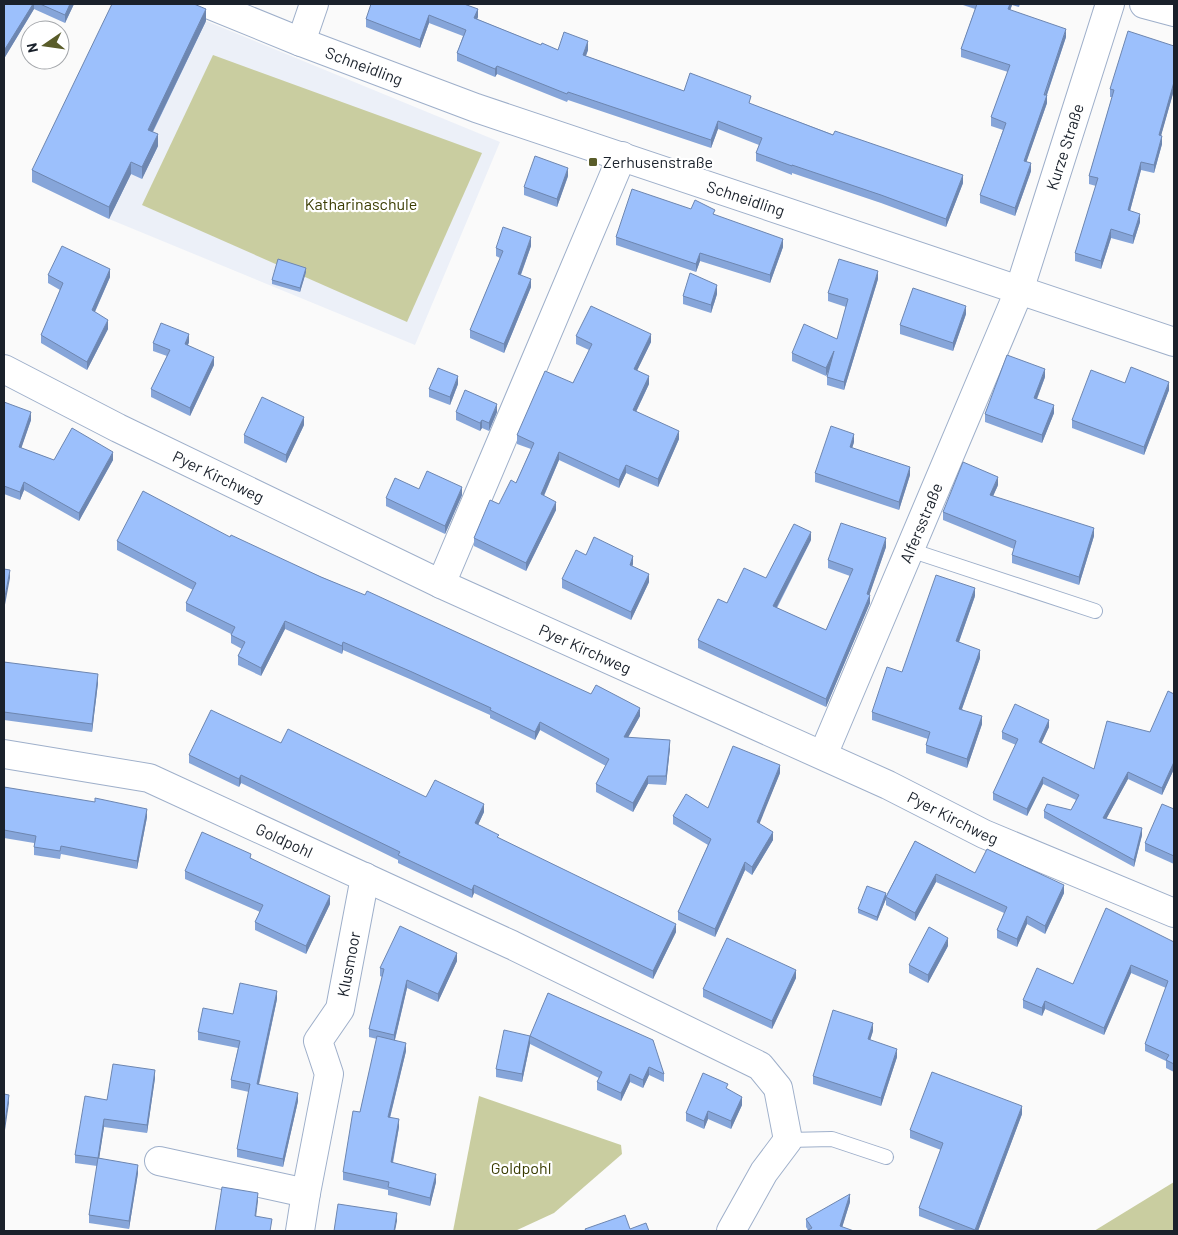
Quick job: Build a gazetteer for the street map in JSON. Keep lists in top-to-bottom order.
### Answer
{
  "streets": {
    "street": [
      "Schneidling",
      "Kurze Straße",
      "Pyer Kirchweg",
      "Alfersstraße",
      "Goldpohl",
      "Klusmoor"
    ]
  },
  "crossings": [
    ["Schneidling", "Kurze Straße"],
    ["Schneidling", "Alfersstraße"],
    ["Kurze Straße", "Alfersstraße"],
    ["Pyer Kirchweg", "Alfersstraße"],
    ["Goldpohl", "Klusmoor"]
  ],
  "parks": ["Katharinaschule", "Goldpohl"],
  "places": {
    "transit": ["Zerhusenstraße"]
  },
  "north": "left"
}
